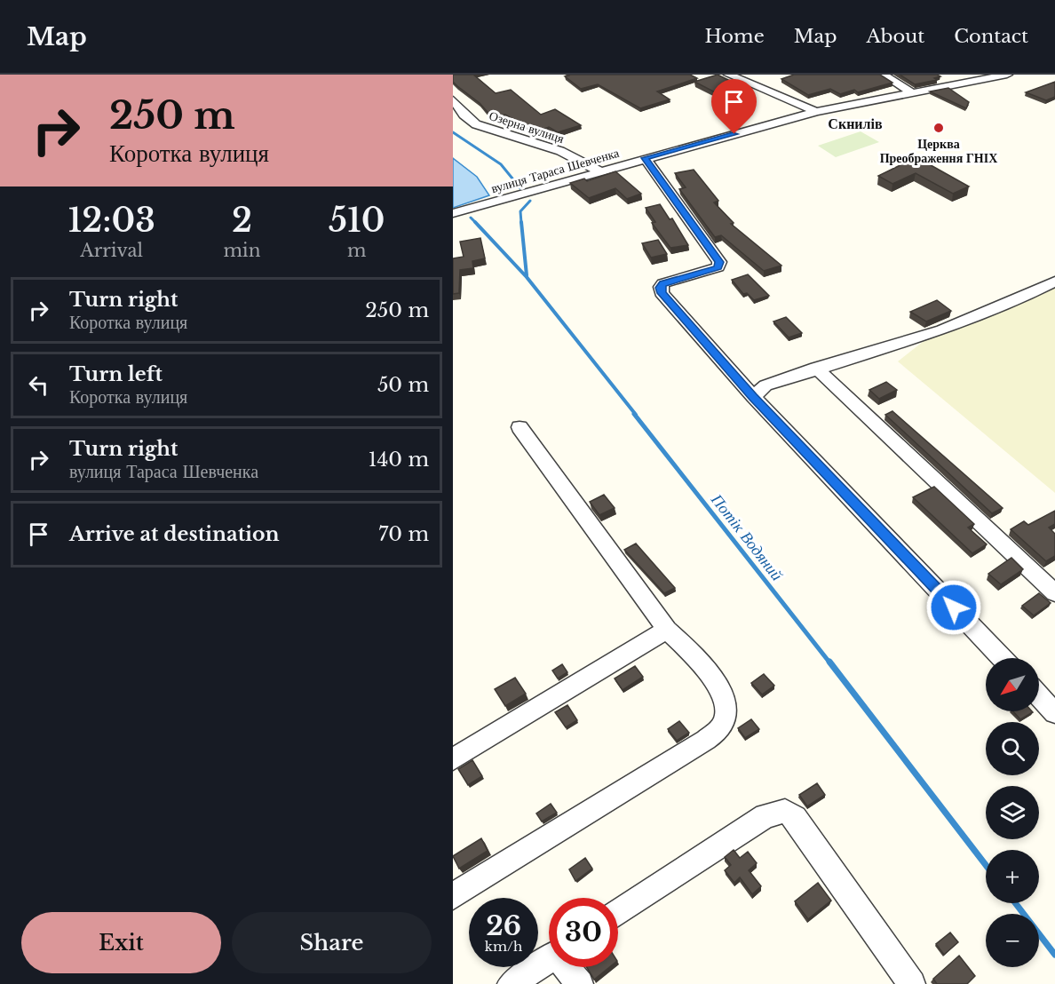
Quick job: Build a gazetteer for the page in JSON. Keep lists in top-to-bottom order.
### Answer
{
  "streets": {
    "street": ["Озерна вулиця", "вулиця Тараса Шевченка"]
  },
  "crossings": [
    ["Озерна вулиця", "вулиця Тараса Шевченка"]
  ],
  "districts": ["Скнилів"],
  "water": ["Потік Водяний"],
  "places": ["Церква Преображення ГНІХ"],
  "north": "bottom left",
  "page": {
    "header": "Map",
    "nav": [
      "Home",
      "Map",
      "About",
      "Contact"
    ],
    "turn": ["250 m", "Коротка вулиця"],
    "eta": [
      "12:03",
      "Arrival",
      "2",
      "min",
      "510",
      "m"
    ],
    "list": [
      {
        "name": "Turn right",
        "note": "Коротка вулиця",
        "value": "250 m"
      },
      {
        "name": "Turn left",
        "note": "Коротка вулиця",
        "value": "50 m"
      },
      {
        "name": "Turn right",
        "note": "вулиця Тараса Шевченка",
        "value": "140 m"
      },
      {
        "name": "Arrive at destination",
        "value": "70 m"
      }
    ],
    "map_buttons": ["+", "−"],
    "speed": "26 km/h",
    "limit": "30",
    "buttons": ["Exit", "Share"]
  }
}
